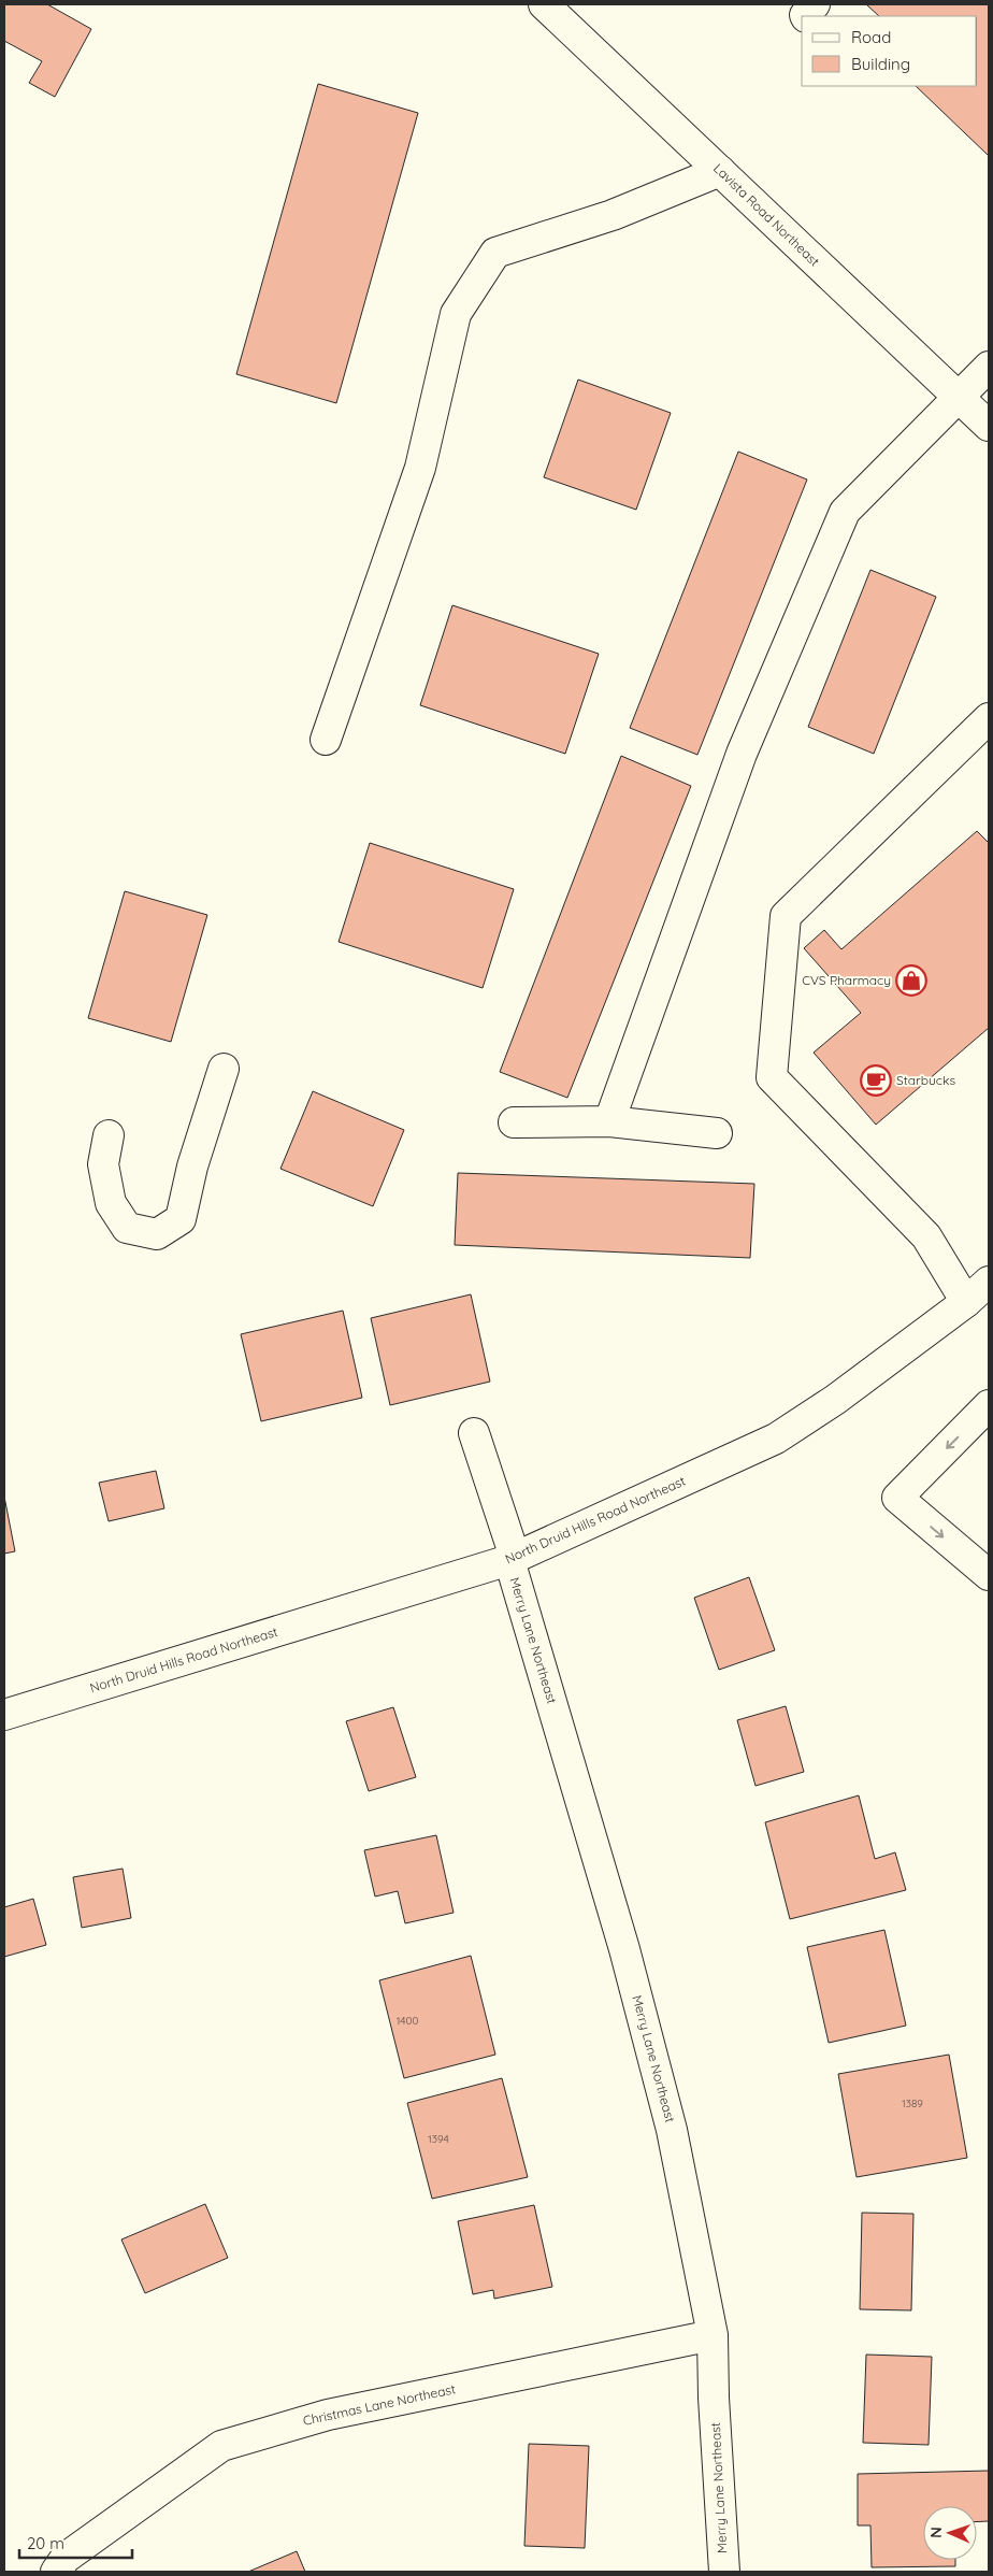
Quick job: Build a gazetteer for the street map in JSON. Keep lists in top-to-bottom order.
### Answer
{
  "streets": {
    "street": [
      "Lavista Road Northeast",
      "North Druid Hills Road Northeast",
      "Merry Lane Northeast",
      "Christmas Lane Northeast"
    ]
  },
  "crossings": [
    ["North Druid Hills Road Northeast", "Merry Lane Northeast"],
    ["Merry Lane Northeast", "Christmas Lane Northeast"]
  ],
  "places": {
    "shop": ["CVS Pharmacy"],
    "cafe": ["Starbucks"]
  },
  "house_numbers": ["1400", "1389", "1394"],
  "legend": ["Road", "Building"],
  "scale_bar": "20 m",
  "north": "left"
}
